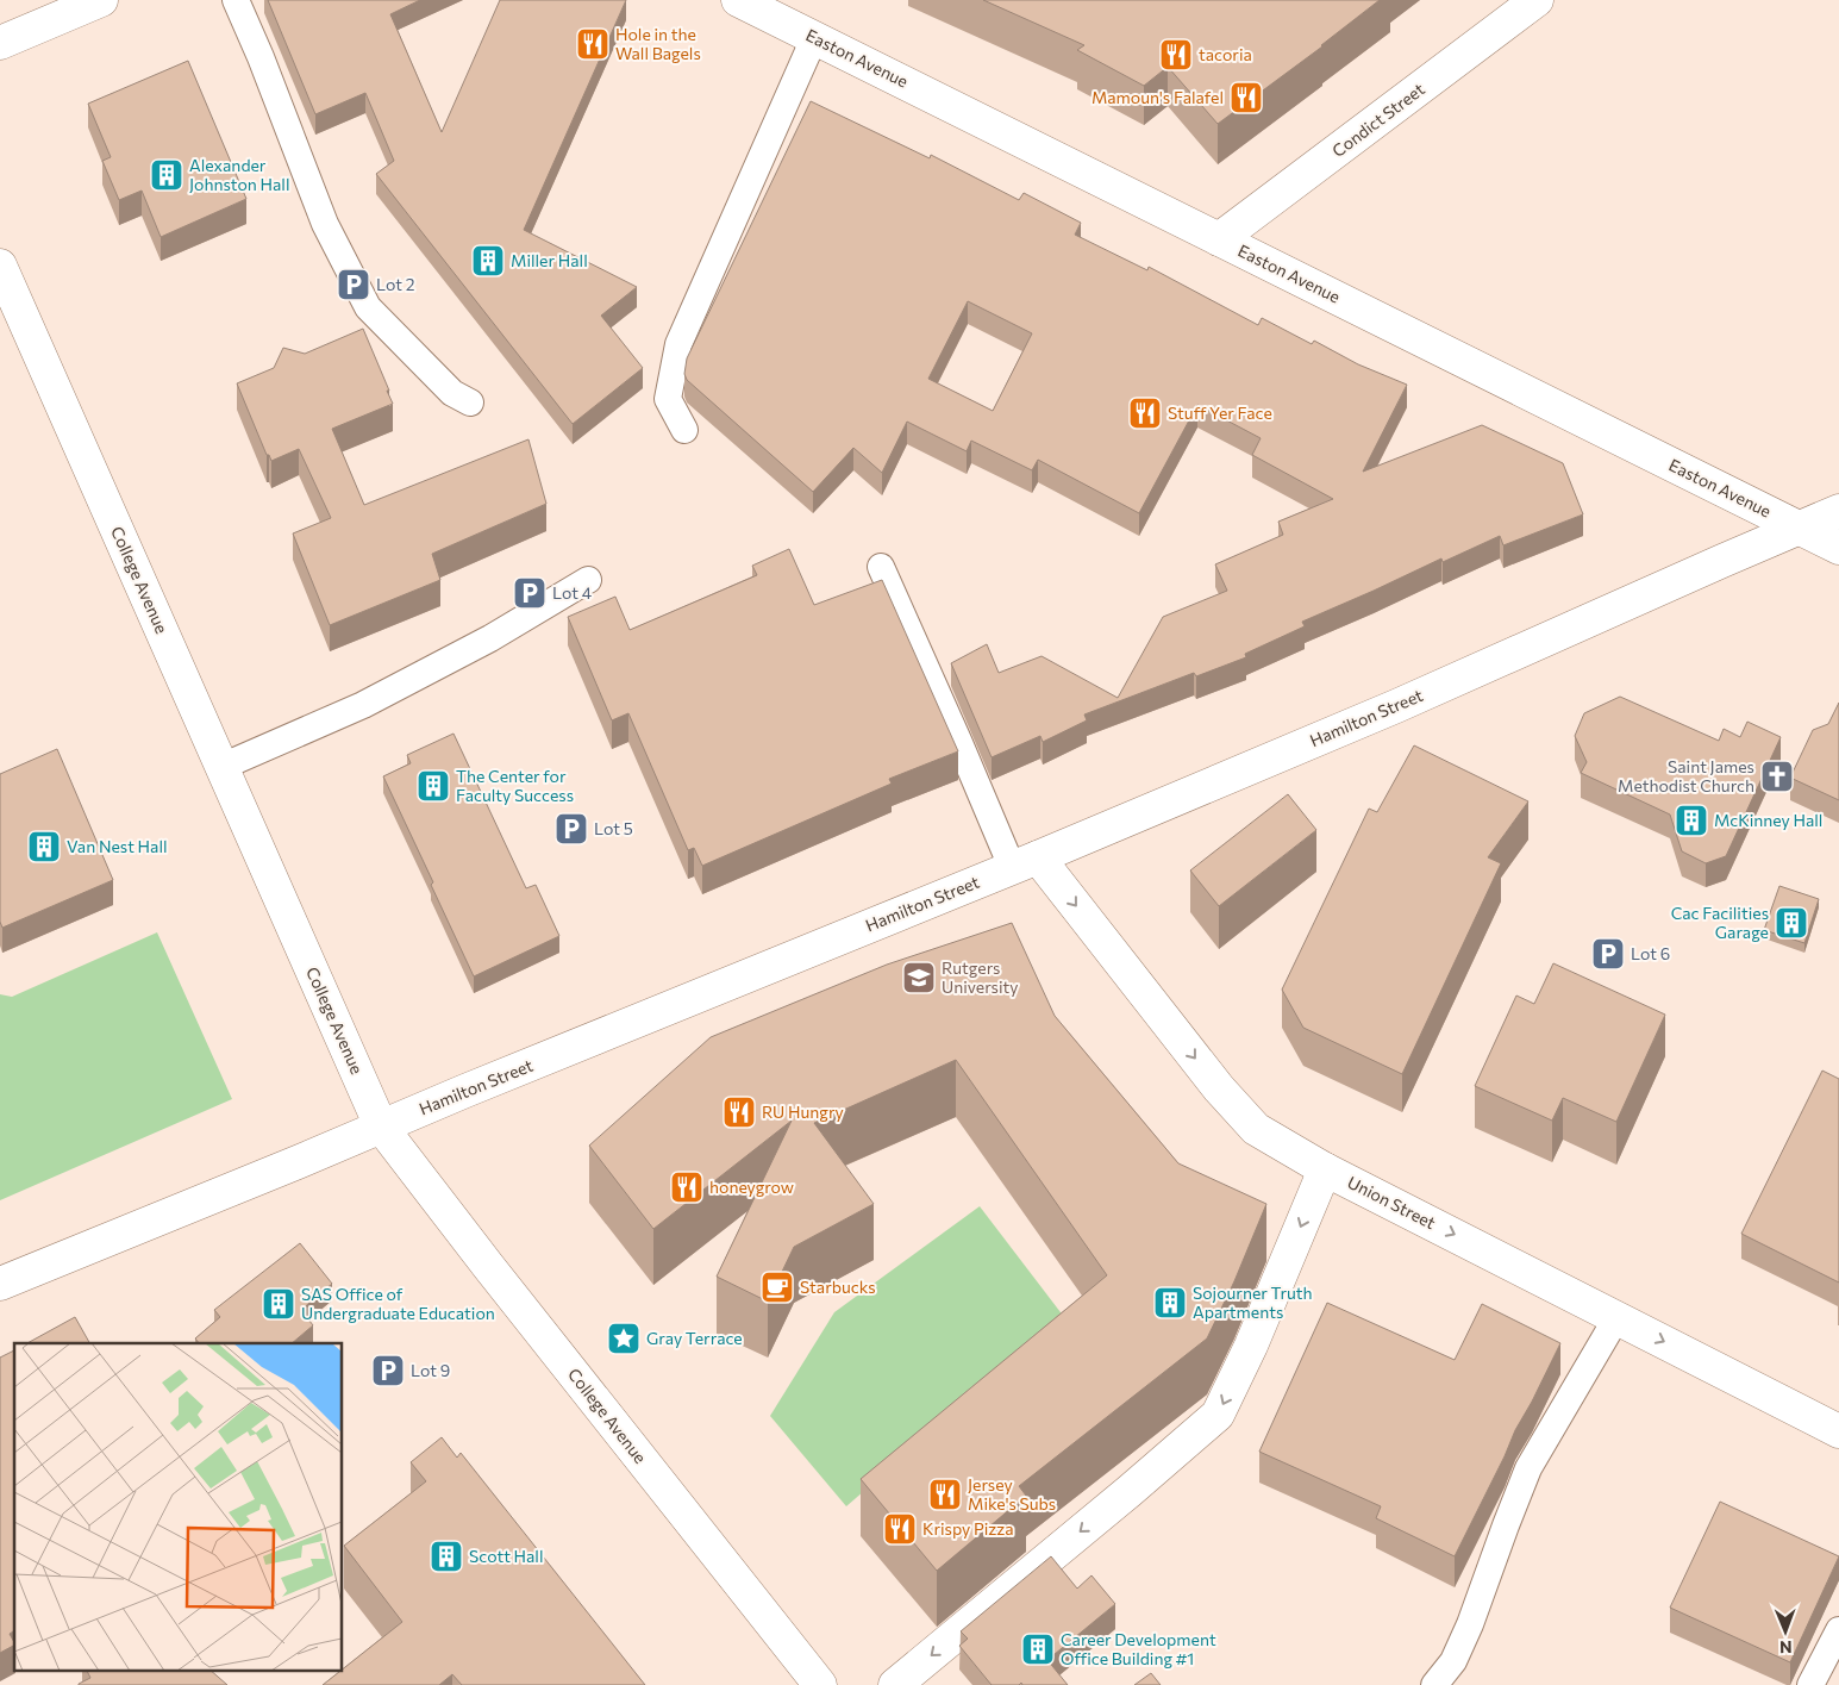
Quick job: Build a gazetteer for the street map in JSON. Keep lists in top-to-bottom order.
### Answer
{
  "streets": {
    "street": [
      "Easton Avenue",
      "Condict Street",
      "College Avenue",
      "Hamilton Street",
      "Union Street"
    ]
  },
  "crossings": [
    ["Easton Avenue", "Condict Street"],
    ["Easton Avenue", "Hamilton Street"],
    ["College Avenue", "Hamilton Street"],
    ["Hamilton Street", "Union Street"]
  ],
  "one_way": ["Union Street"],
  "places": {
    "restaurant": [
      "Hole in the Wall Bagels",
      "tacoria",
      "Mamoun's Falafel",
      "Stuff Yer Face",
      "RU Hungry",
      "honeygrow",
      "Jersey Mike's Subs",
      "Krispy Pizza"
    ],
    "building": [
      "Alexander Johnston Hall",
      "Miller Hall",
      "The Center for Faculty Success",
      "McKinney Hall",
      "Van Nest Hall",
      "Cac Facilities Garage",
      "Sojourner Truth Apartments",
      "SAS Office of Undergraduate Education",
      "Scott Hall",
      "Career Development Office Building #1"
    ],
    "parking": [
      "Lot 2",
      "Lot 4",
      "Lot 5",
      "Lot 6",
      "Lot 9"
    ],
    "church": ["Saint James Methodist Church"],
    "school or university": ["Rutgers University"],
    "cafe": ["Starbucks"],
    "place": ["Gray Terrace"]
  },
  "north": "bottom"
}
